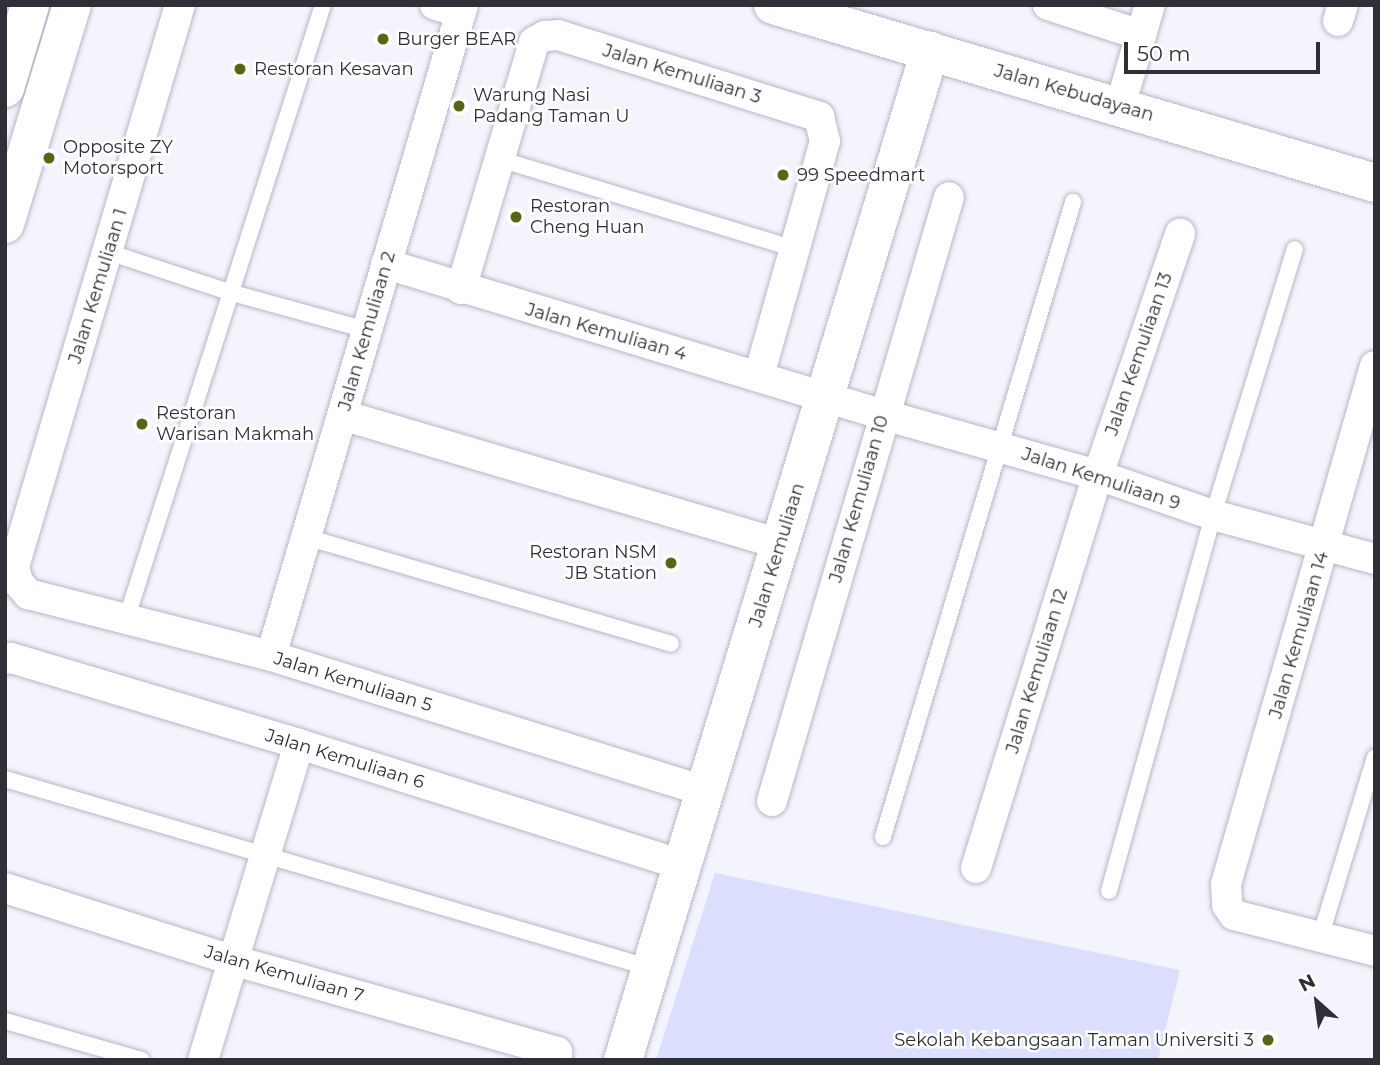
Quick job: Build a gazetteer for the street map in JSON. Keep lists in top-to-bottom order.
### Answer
{
  "streets": {
    "street": [
      "Jalan Kemuliaan 3",
      "Jalan Kebudayaan",
      "Jalan Kemuliaan 1",
      "Jalan Kemuliaan 2",
      "Jalan Kemuliaan 4",
      "Jalan Kemuliaan 13",
      "Jalan Kemuliaan 9",
      "Jalan Kemuliaan 10",
      "Jalan Kemuliaan",
      "Jalan Kemuliaan 14",
      "Jalan Kemuliaan 12",
      "Jalan Kemuliaan 5",
      "Jalan Kemuliaan 6",
      "Jalan Kemuliaan 7"
    ]
  },
  "crossings": [
    ["Jalan Kemuliaan 3", "Jalan Kemuliaan 4"],
    ["Jalan Kebudayaan", "Jalan Kemuliaan"],
    ["Jalan Kemuliaan 1", "Jalan Kemuliaan 5"],
    ["Jalan Kemuliaan 2", "Jalan Kemuliaan 4"],
    ["Jalan Kemuliaan 2", "Jalan Kemuliaan 5"],
    ["Jalan Kemuliaan 4", "Jalan Kemuliaan 9"],
    ["Jalan Kemuliaan 4", "Jalan Kemuliaan"],
    ["Jalan Kemuliaan 13", "Jalan Kemuliaan 9"],
    ["Jalan Kemuliaan 13", "Jalan Kemuliaan 12"],
    ["Jalan Kemuliaan 9", "Jalan Kemuliaan 10"],
    ["Jalan Kemuliaan 9", "Jalan Kemuliaan"],
    ["Jalan Kemuliaan 9", "Jalan Kemuliaan 14"],
    ["Jalan Kemuliaan 9", "Jalan Kemuliaan 12"],
    ["Jalan Kemuliaan", "Jalan Kemuliaan 5"],
    ["Jalan Kemuliaan", "Jalan Kemuliaan 6"]
  ],
  "places": [
    "Burger BEAR",
    "Restoran Kesavan",
    "Warung Nasi Padang Taman U",
    "Opposite ZY Motorsport",
    "99 Speedmart",
    "Restoran Cheng Huan",
    "Restoran Warisan Makmah",
    "Restoran NSM JB Station",
    "Sekolah Kebangsaan Taman Universiti 3"
  ],
  "scale_bar": "50 m",
  "north": "top left"
}
